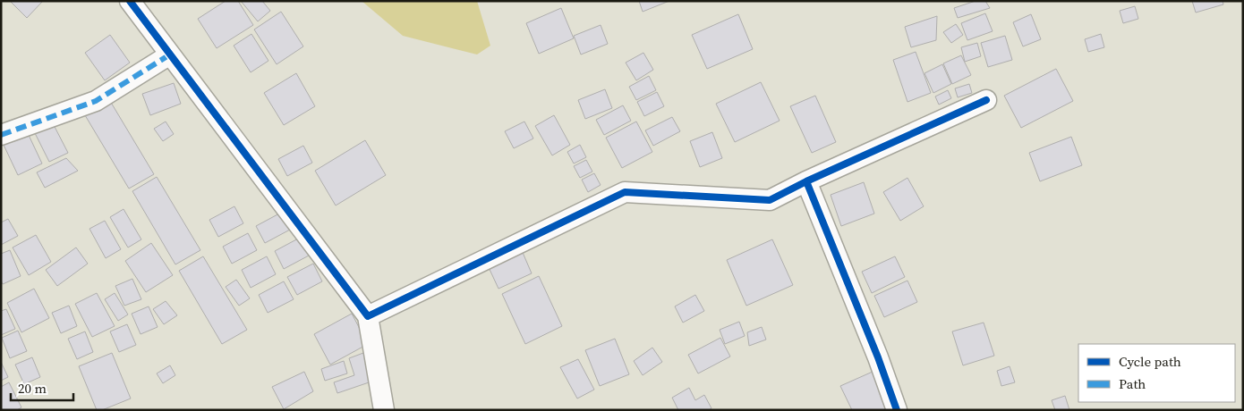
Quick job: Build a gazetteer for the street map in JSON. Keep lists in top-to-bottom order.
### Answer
{
  "legend": ["Cycle path", "Path"],
  "scale_bar": "20 m"
}
